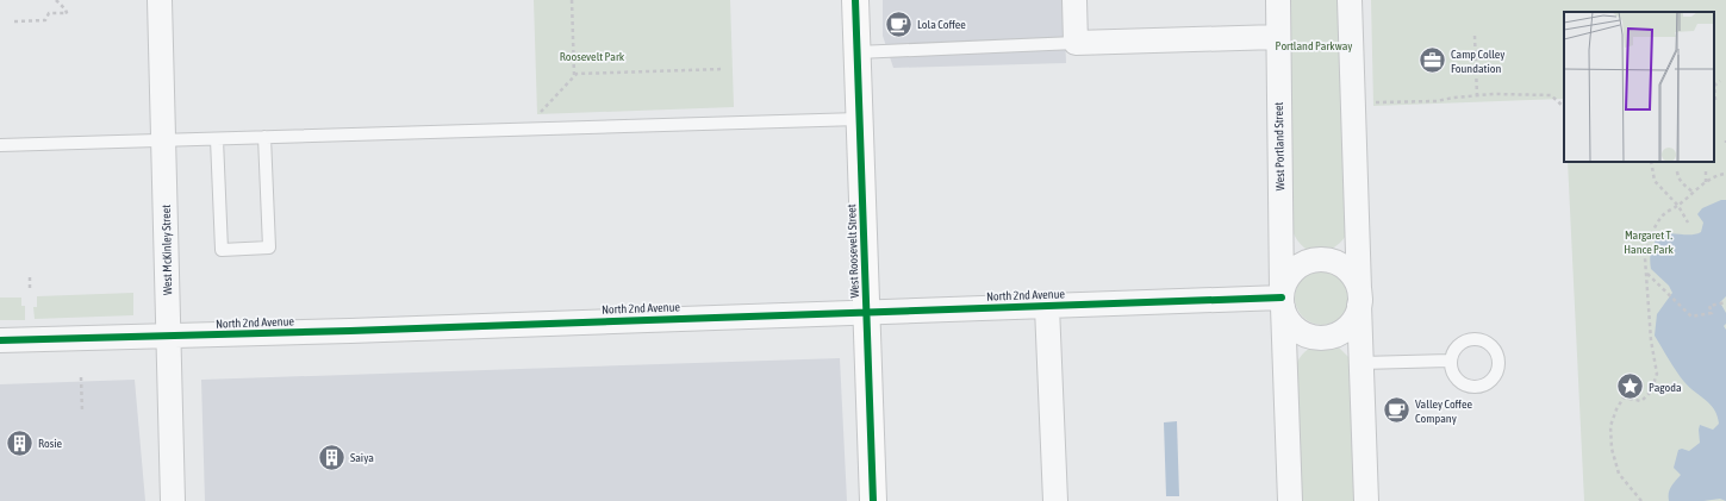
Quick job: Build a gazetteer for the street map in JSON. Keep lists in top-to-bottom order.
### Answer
{
  "streets": {
    "street": [
      "West Portland Street",
      "West McKinley Street",
      "West Roosevelt Street",
      "North 2nd Avenue"
    ]
  },
  "crossings": [
    ["West Portland Street", "North 2nd Avenue"],
    ["West McKinley Street", "North 2nd Avenue"],
    ["West Roosevelt Street", "North 2nd Avenue"]
  ],
  "parks": ["Portland Parkway", "Roosevelt Park", "Margaret T. Hance Park"],
  "places": {
    "cafe": ["Lola Coffee", "Valley Coffee Company"],
    "office": ["Camp Colley Foundation"],
    "place": ["Pagoda"],
    "building": ["Rosie", "Saiya"]
  }
}
